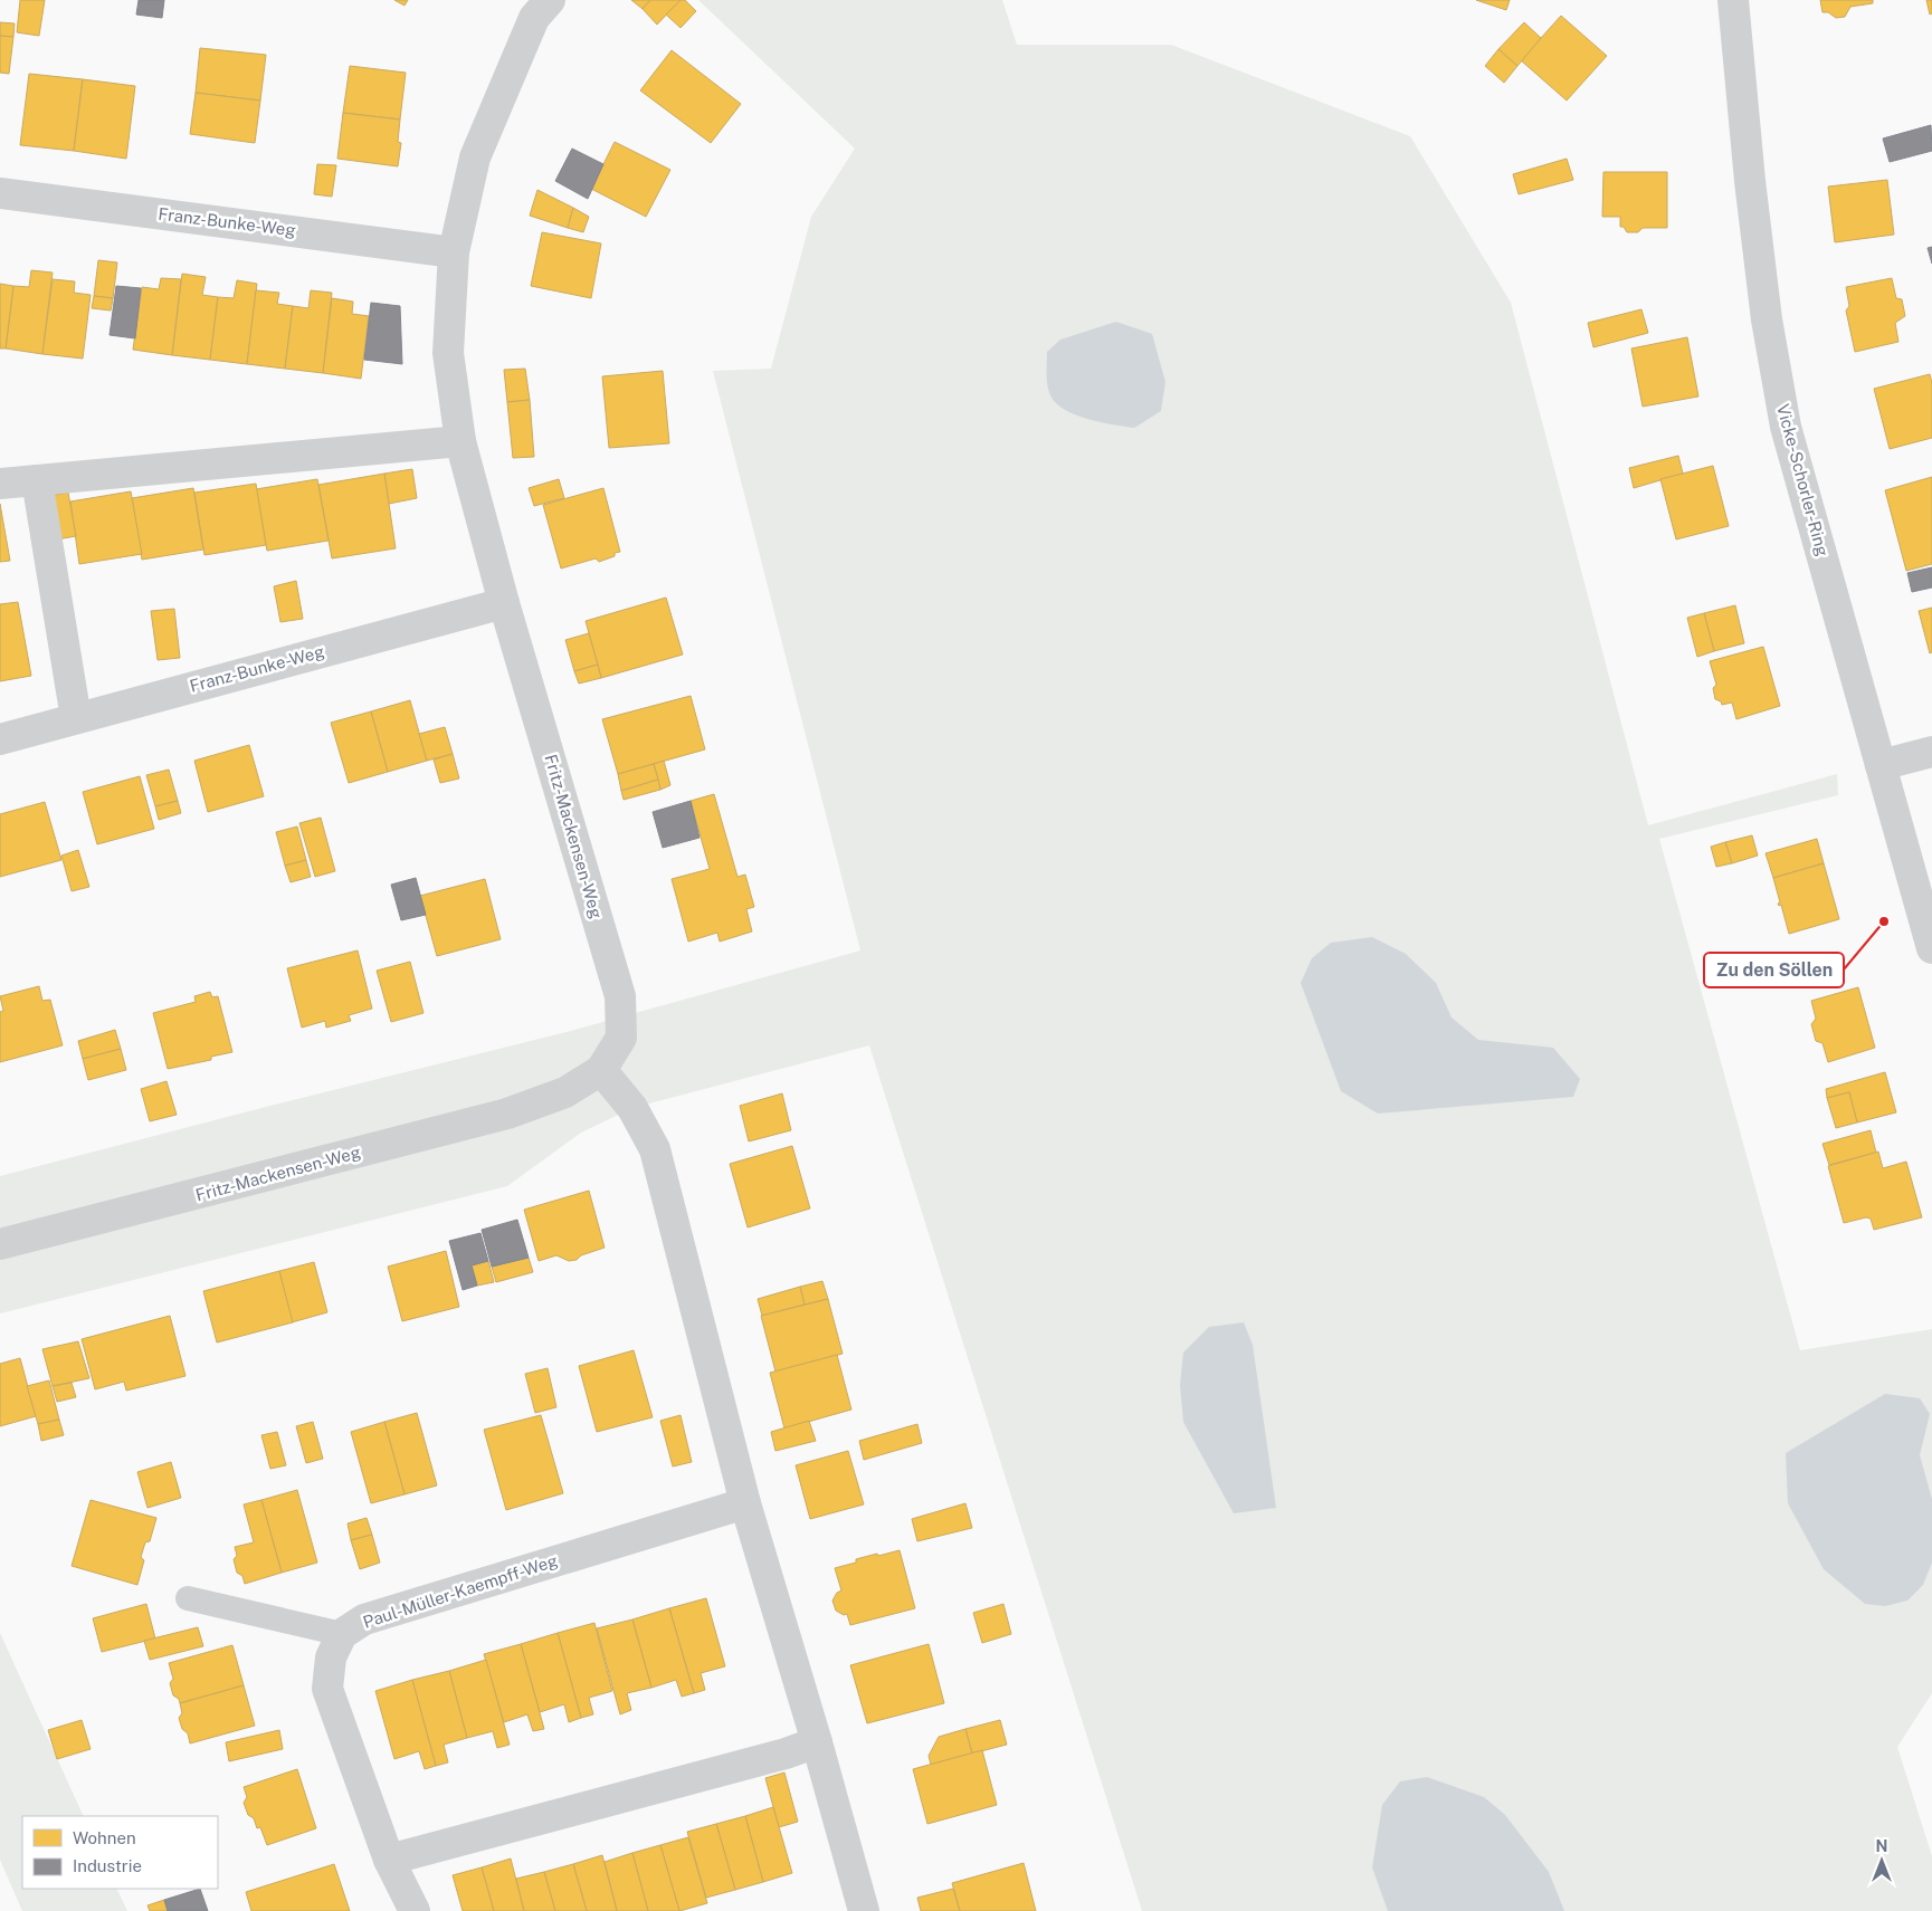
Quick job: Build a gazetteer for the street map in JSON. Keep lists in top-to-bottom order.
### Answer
{
  "streets": {
    "street": [
      "Franz-Bunke-Weg",
      "Vicke-Schorler-Ring",
      "Fritz-Mackensen-Weg",
      "Paul-Müller-Kaempff-Weg"
    ]
  },
  "crossings": [
    ["Franz-Bunke-Weg", "Fritz-Mackensen-Weg"]
  ],
  "places": ["Zu den Söllen"],
  "legend": ["Wohnen", "Industrie"],
  "north": "top"
}
